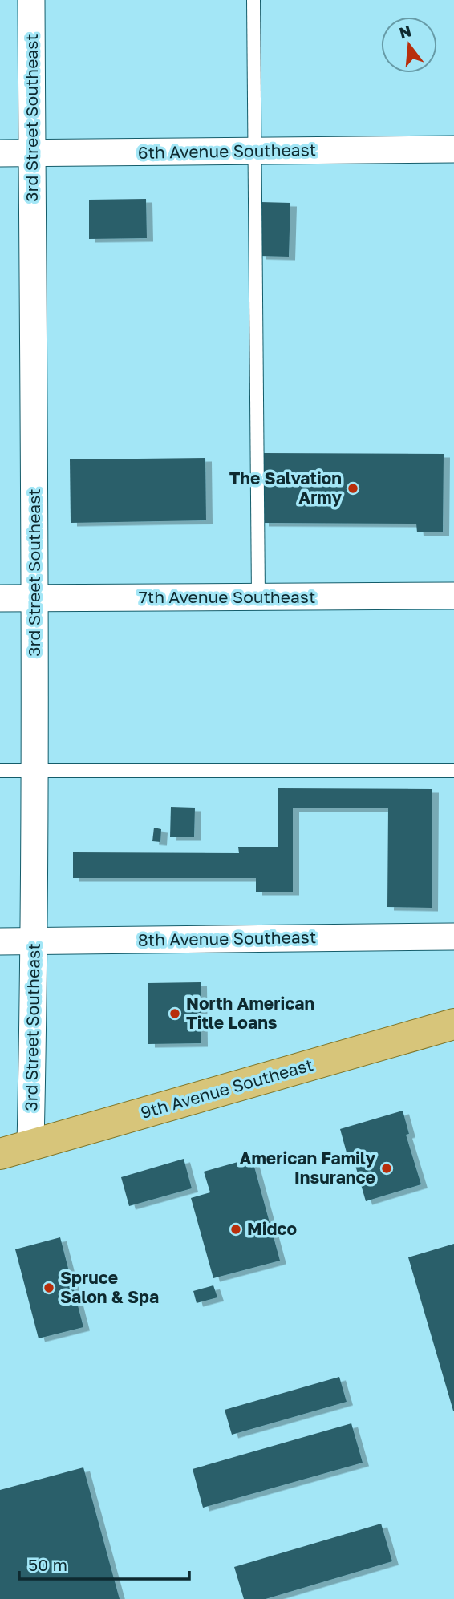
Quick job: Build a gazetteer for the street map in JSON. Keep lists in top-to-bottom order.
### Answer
{
  "streets": {
    "main road": ["9th Avenue Southeast"],
    "street": [
      "3rd Street Southeast",
      "6th Avenue Southeast",
      "7th Avenue Southeast",
      "8th Avenue Southeast"
    ]
  },
  "crossings": [
    ["3rd Street Southeast", "6th Avenue Southeast"],
    ["3rd Street Southeast", "7th Avenue Southeast"],
    ["3rd Street Southeast", "8th Avenue Southeast"],
    ["3rd Street Southeast", "9th Avenue Southeast"]
  ],
  "places": [
    "The Salvation Army",
    "North American Title Loans",
    "American Family Insurance",
    "Midco",
    "Spruce Salon & Spa"
  ],
  "scale_bar": "50 m",
  "north": "top"
}
